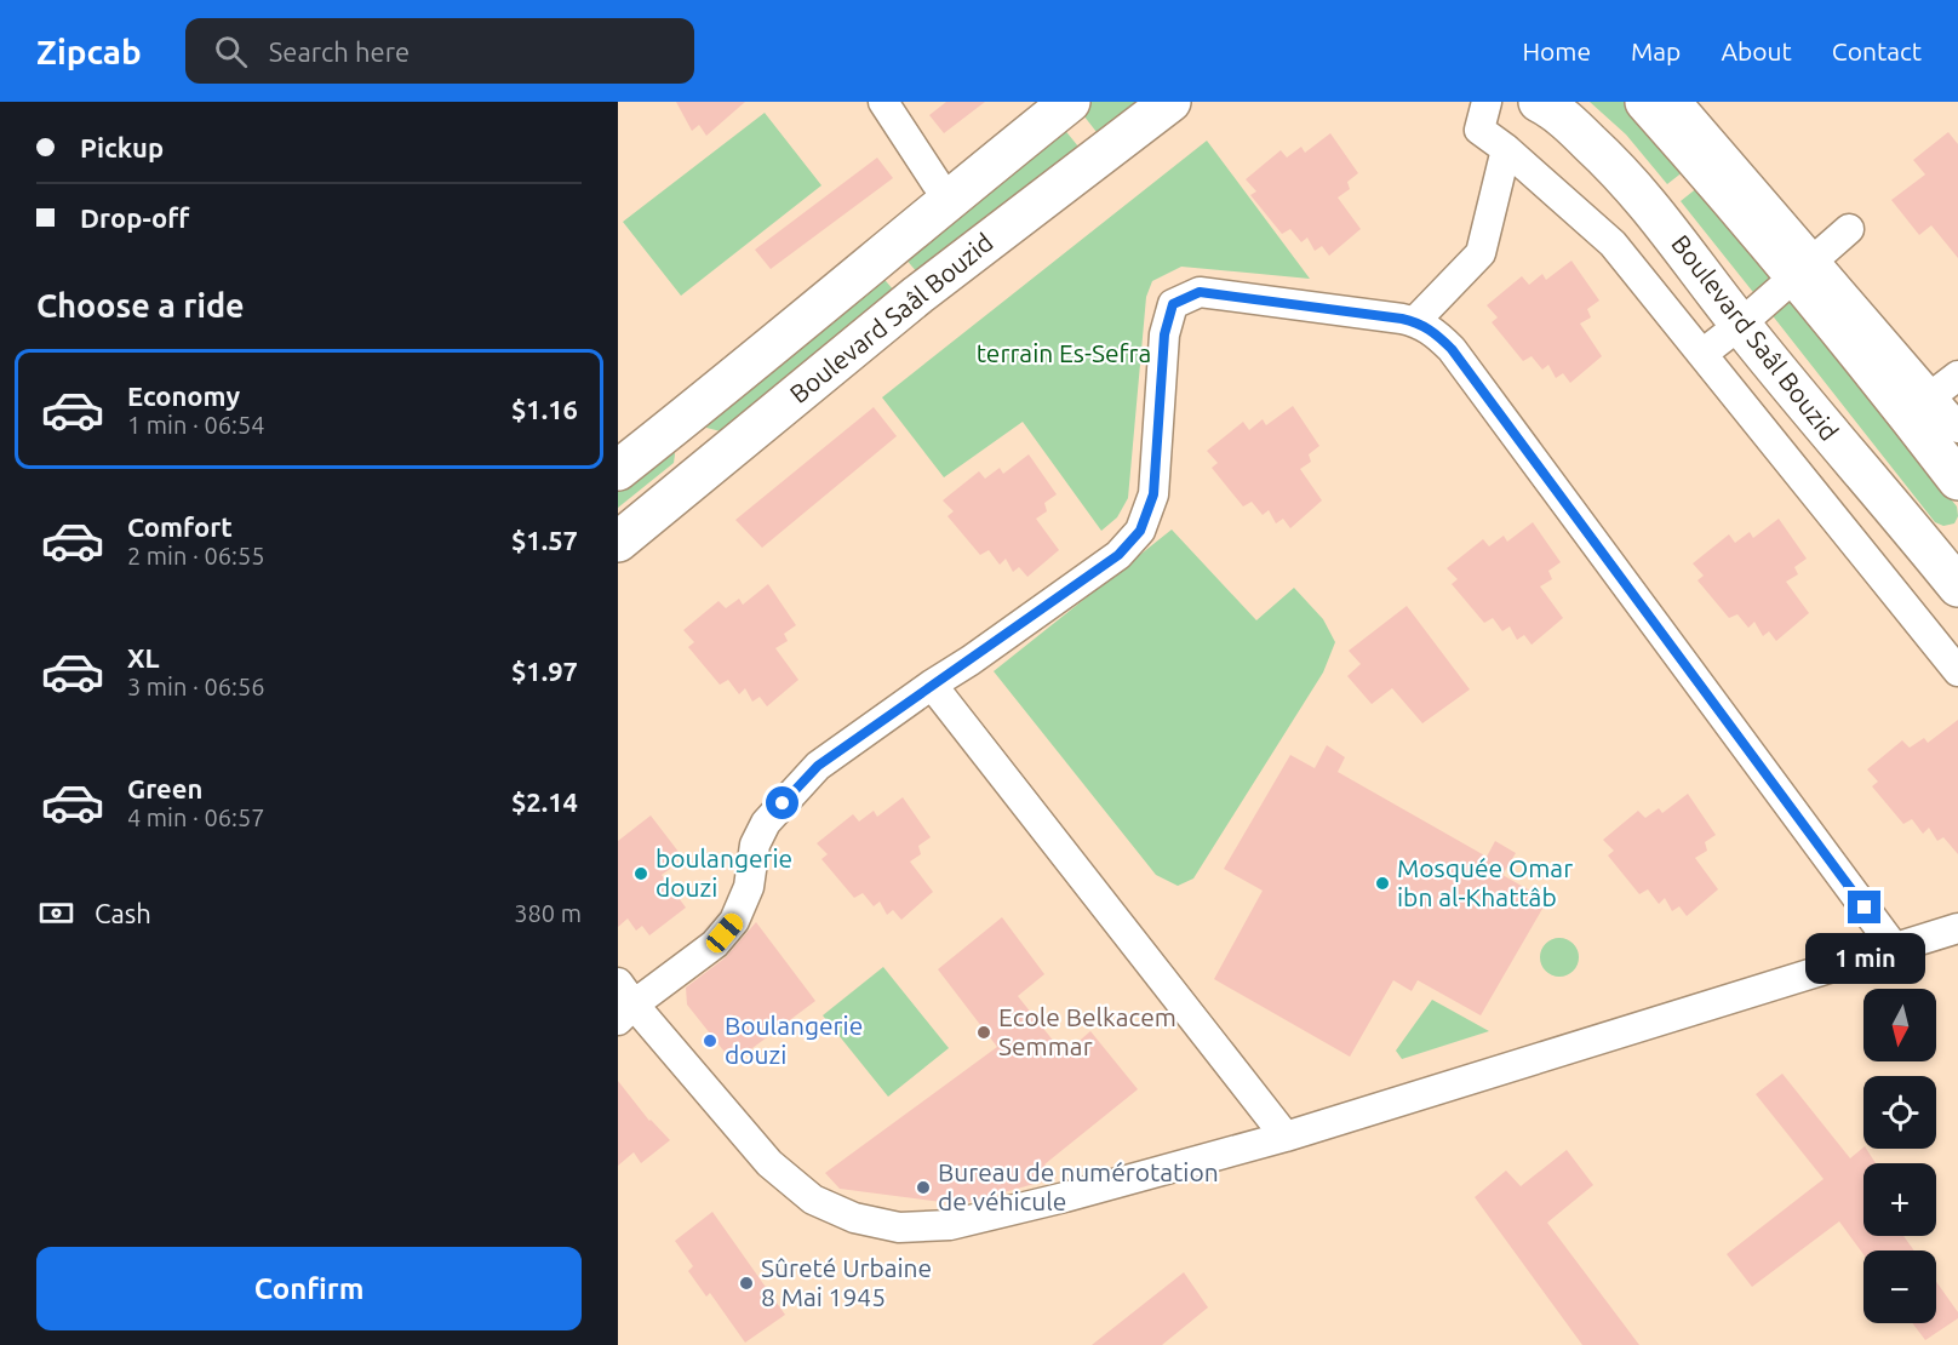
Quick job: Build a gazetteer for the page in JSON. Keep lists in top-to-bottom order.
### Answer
{
  "streets": {
    "main road": ["Boulevard Saâl Bouzid"]
  },
  "parks": ["terrain Es-Sefra"],
  "places": [
    "boulangerie douzi",
    "Mosquée Omar ibn al-Khattâb",
    "Ecole Belkacem Semmar",
    "Boulangerie douzi",
    "Bureau de numérotation de véhicule",
    "Sûreté Urbaine 8 Mai 1945"
  ],
  "north": "bottom",
  "page": {
    "header": "Zipcab",
    "search": "Search here",
    "nav": [
      "Home",
      "Map",
      "About",
      "Contact"
    ],
    "banner": ["Pickup", "Drop-off"],
    "heading": "Choose a ride",
    "list": [
      {
        "name": "Economy",
        "note": "1 min · 06:54",
        "value": "$1.16"
      },
      {
        "name": "Comfort",
        "note": "2 min · 06:55",
        "value": "$1.57"
      },
      {
        "name": "XL",
        "note": "3 min · 06:56",
        "value": "$1.97"
      },
      {
        "name": "Green",
        "note": "4 min · 06:57",
        "value": "$2.14"
      }
    ],
    "pay": ["Cash", "380 m"],
    "bubble": "1 min",
    "map_buttons": ["+", "−"],
    "buttons": "Confirm"
  }
}
